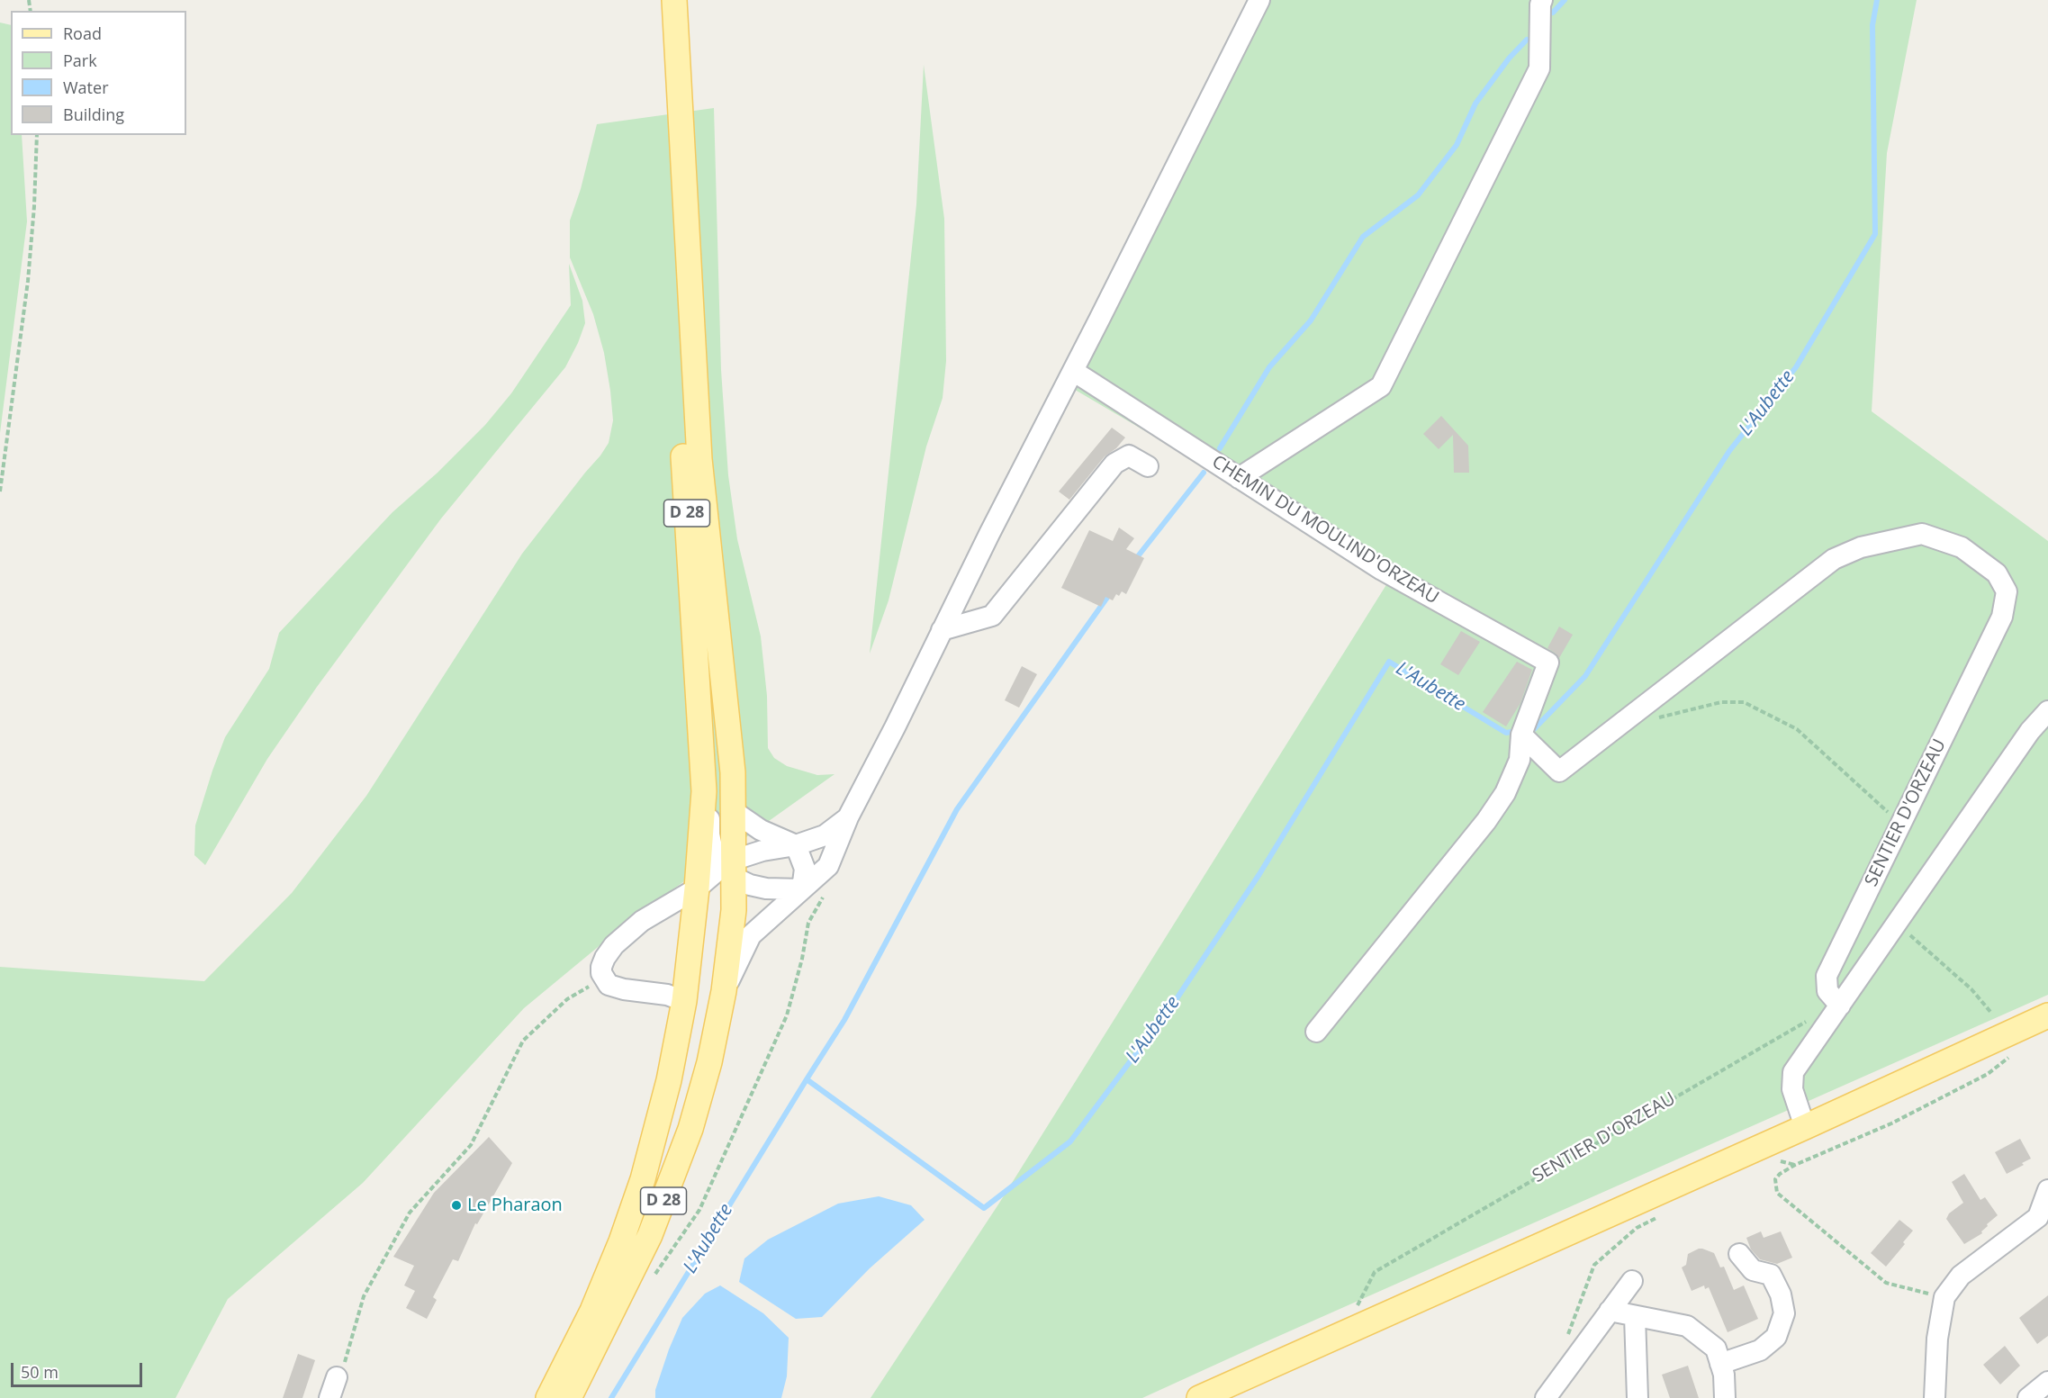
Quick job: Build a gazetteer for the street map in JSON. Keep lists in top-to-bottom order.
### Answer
{
  "streets": {
    "main road": ["D 28"],
    "street": ["CHEMIN DU MOULIND'ORZEAU", "SENTIER D'ORZEAU"]
  },
  "crossings": [
    ["CHEMIN DU MOULIND'ORZEAU", "SENTIER D'ORZEAU"]
  ],
  "water": ["L'Aubette"],
  "places": ["Le Pharaon"],
  "legend": [
    "Road",
    "Park",
    "Water",
    "Building"
  ],
  "scale_bar": "50 m"
}
